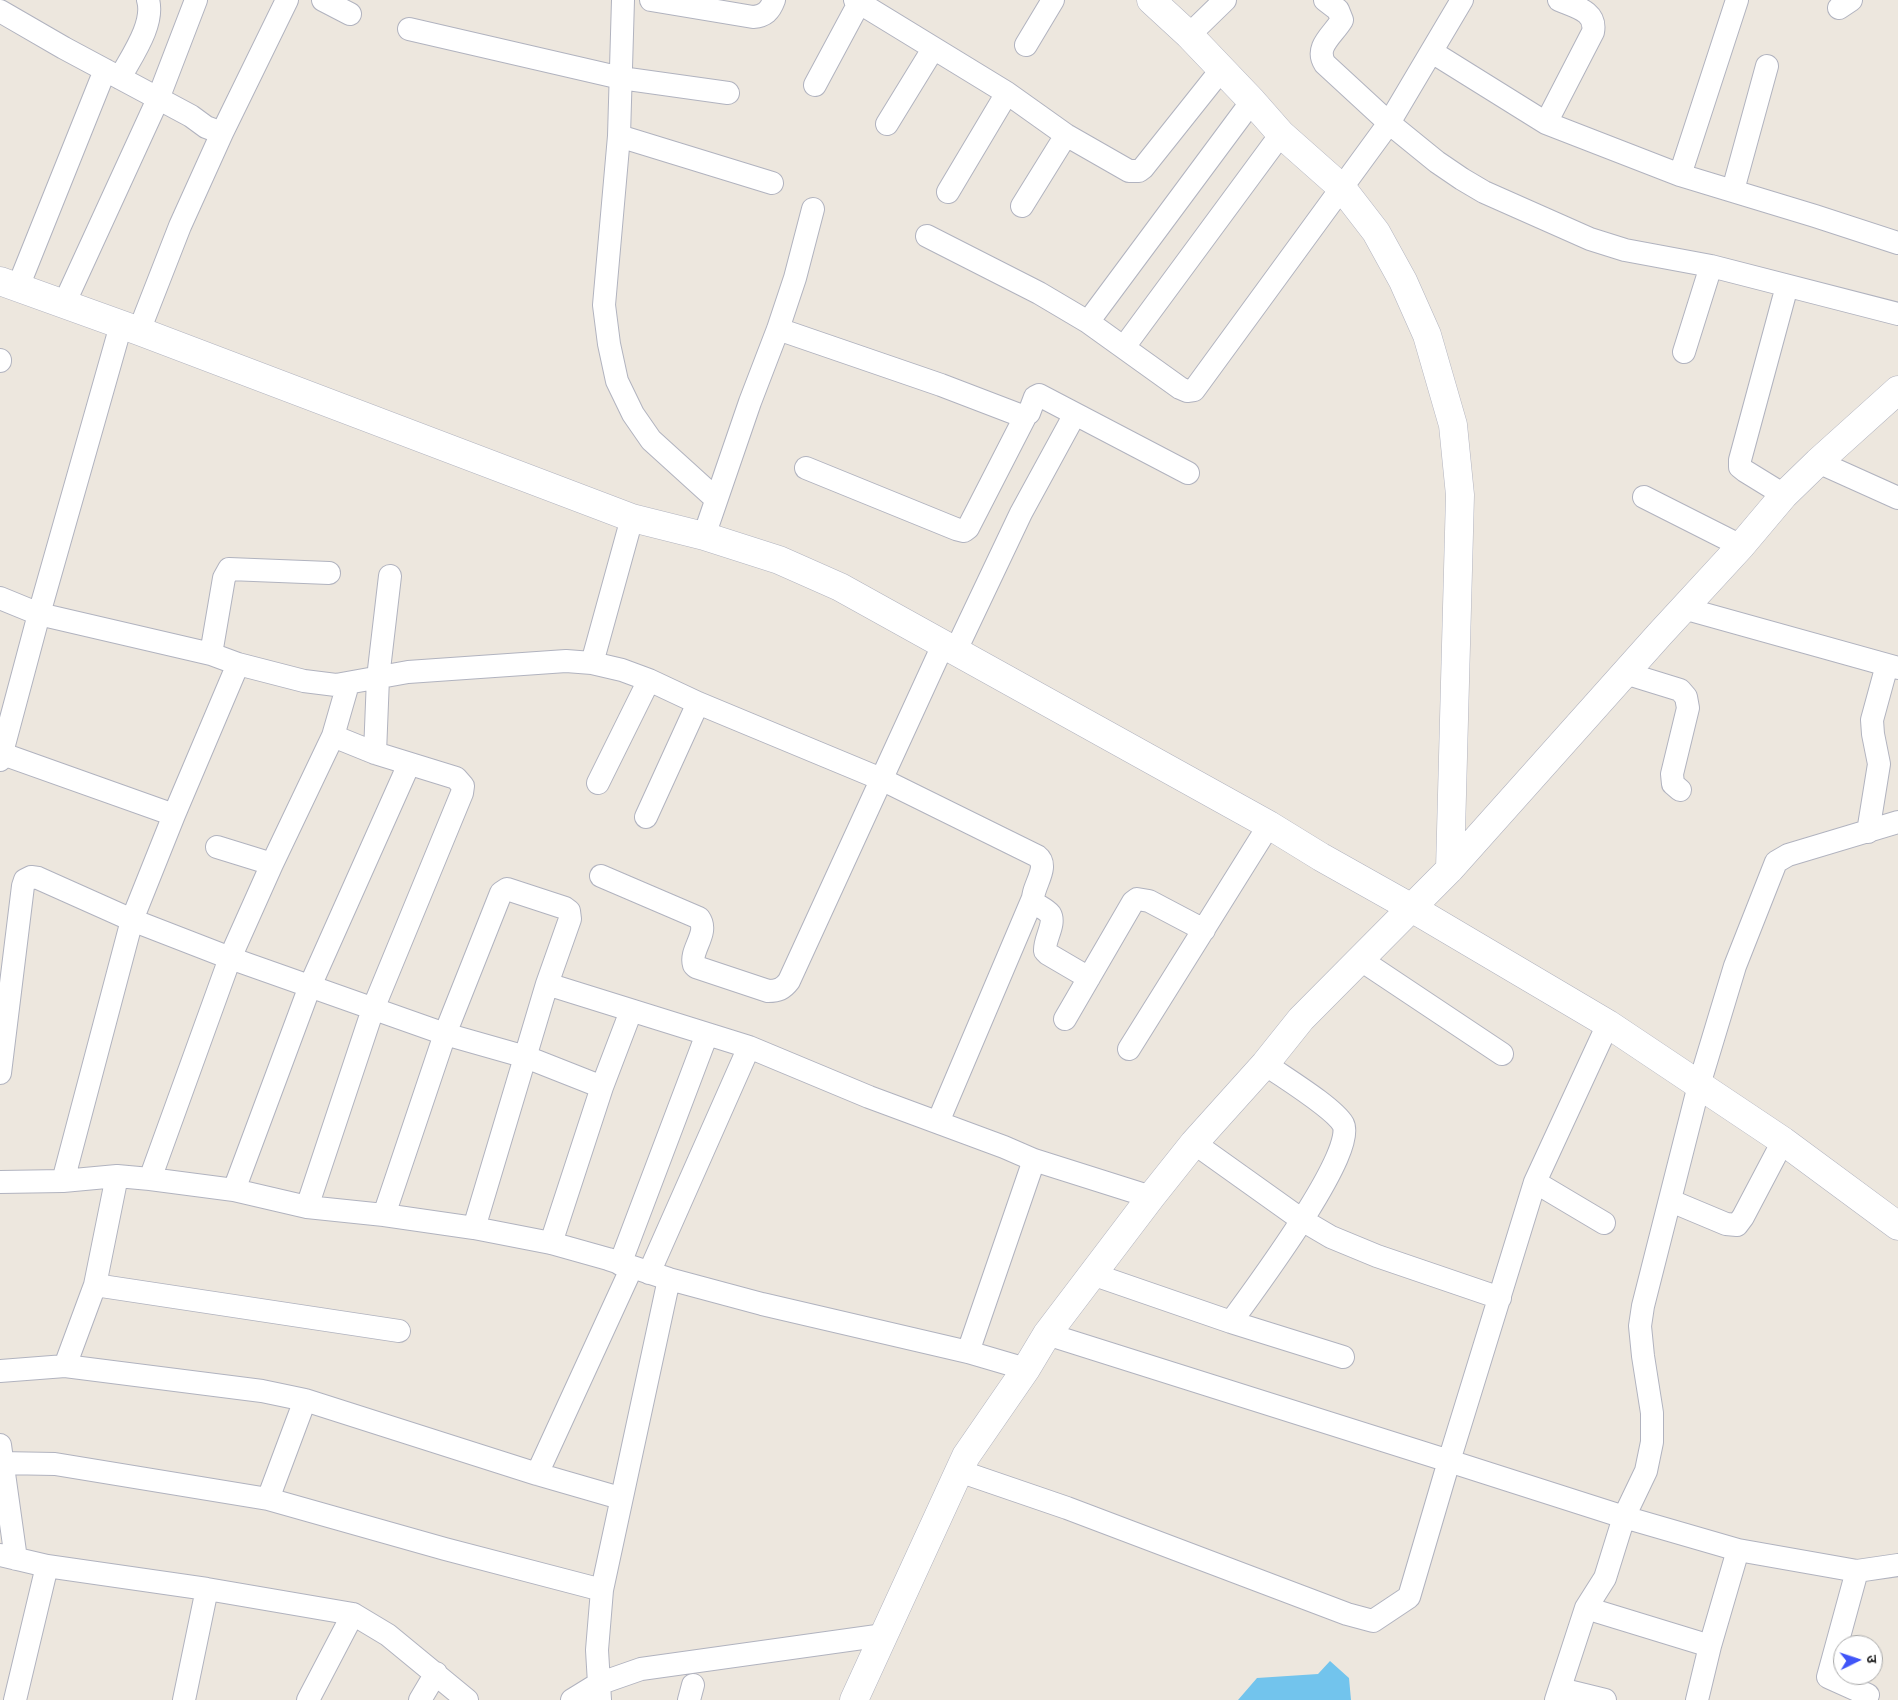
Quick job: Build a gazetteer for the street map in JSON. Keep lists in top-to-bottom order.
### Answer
{
  "north": "right"
}
